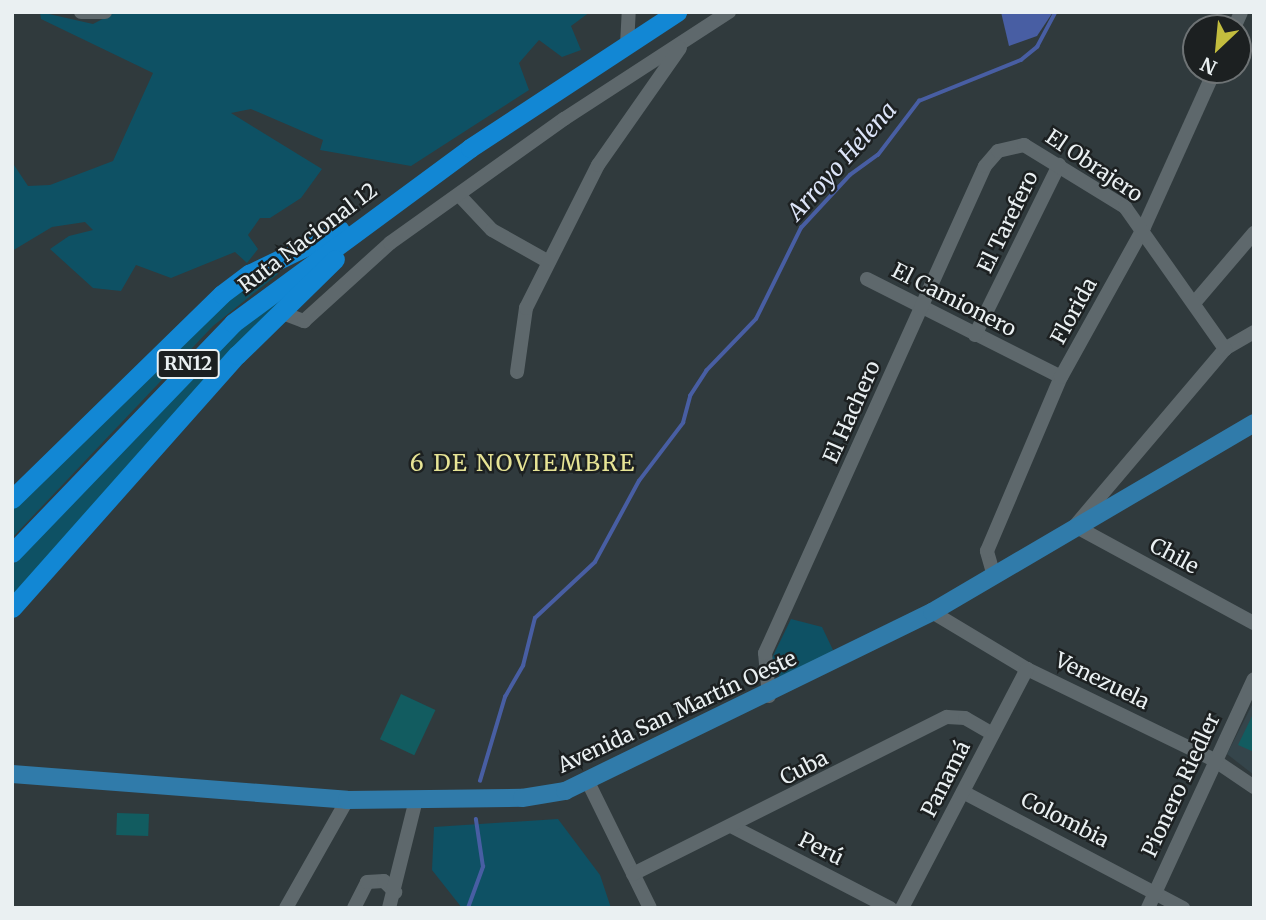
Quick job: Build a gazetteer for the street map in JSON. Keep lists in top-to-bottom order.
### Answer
{
  "streets": {
    "highway": ["Ruta Nacional 12", "RN12"],
    "main road": ["Avenida San Martín Oeste"],
    "street": [
      "El Obrajero",
      "El Tarefero",
      "El Camionero",
      "Florida",
      "El Hachero",
      "Chile",
      "Venezuela",
      "Cuba",
      "Panamá",
      "Pionero Riedler",
      "Colombia",
      "Perú"
    ]
  },
  "crossings": [
    ["El Obrajero", "El Tarefero"],
    ["El Obrajero", "Florida"],
    ["El Obrajero", "El Hachero"],
    ["El Tarefero", "El Camionero"],
    ["El Camionero", "Florida"],
    ["El Camionero", "El Hachero"],
    ["Florida", "Avenida San Martín Oeste"],
    ["El Hachero", "Avenida San Martín Oeste"],
    ["Chile", "Avenida San Martín Oeste"],
    ["Venezuela", "Avenida San Martín Oeste"],
    ["Venezuela", "Panamá"],
    ["Venezuela", "Pionero Riedler"],
    ["Cuba", "Panamá"],
    ["Cuba", "Perú"],
    ["Panamá", "Colombia"],
    ["Pionero Riedler", "Colombia"]
  ],
  "districts": ["6 DE NOVIEMBRE"],
  "water": ["Arroyo Helena"],
  "north": "bottom left"
}
